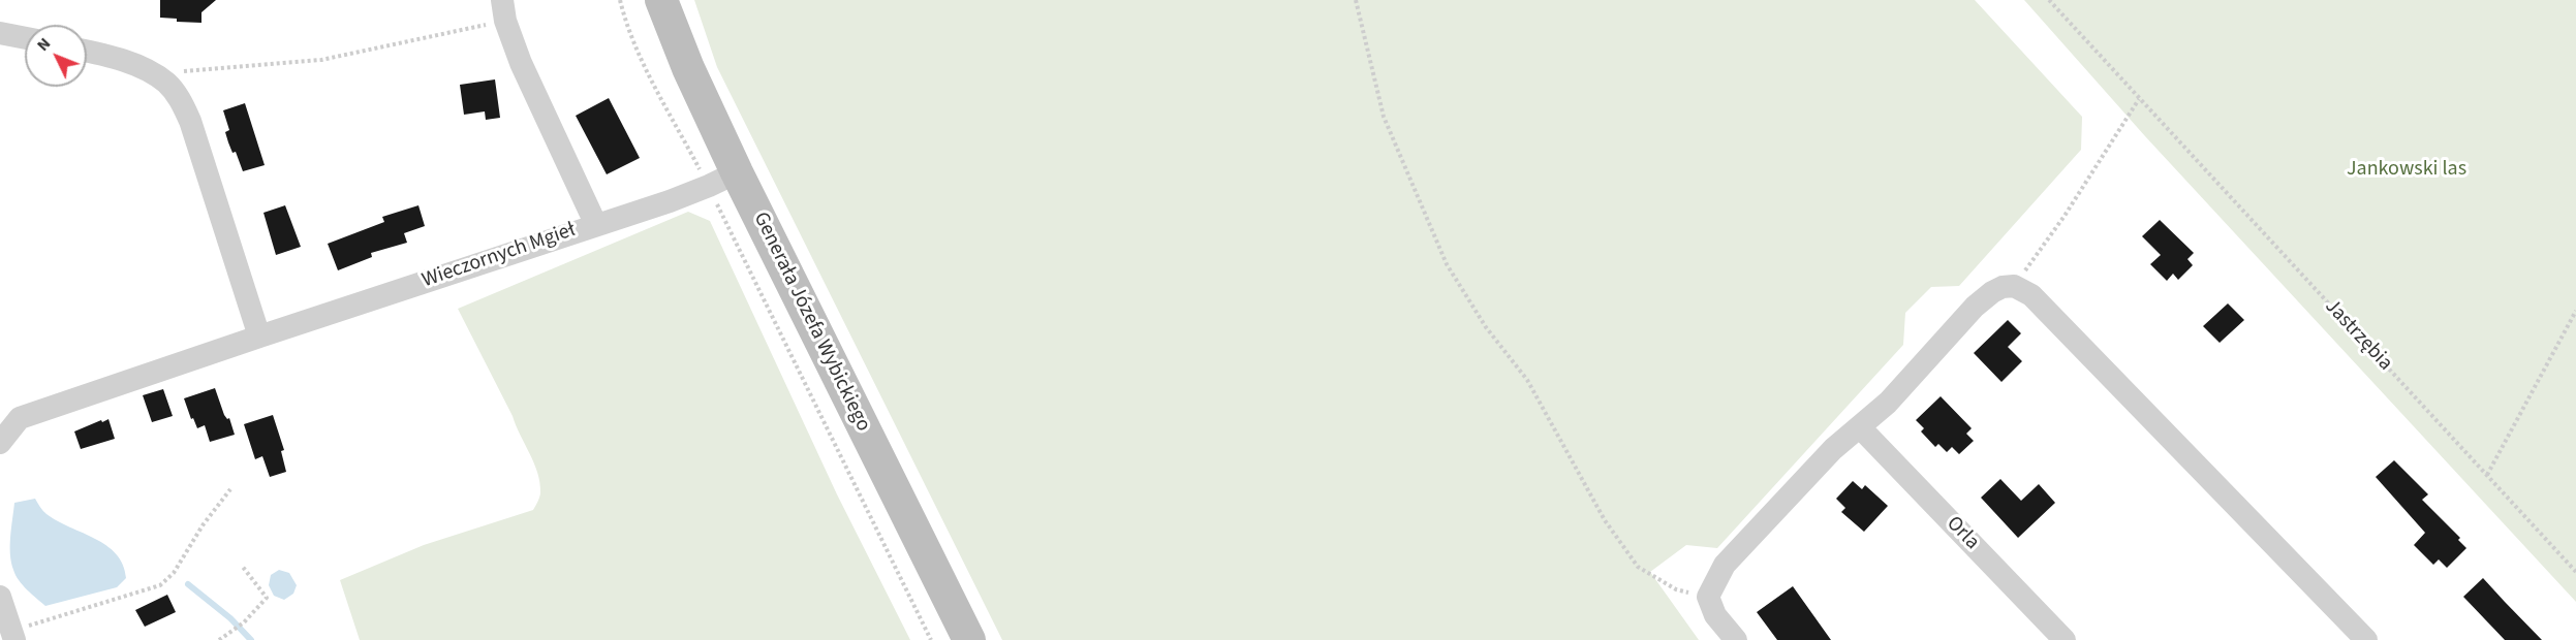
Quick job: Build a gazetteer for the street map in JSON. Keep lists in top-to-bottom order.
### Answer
{
  "streets": {
    "main road": ["Generała Józefa Wybickiego"],
    "street": ["Wieczornych Mgieł", "Orla"],
    "path": ["Jastrzębia"]
  },
  "crossings": [
    ["Wieczornych Mgieł", "Generała Józefa Wybickiego"]
  ],
  "parks": ["Jankowski las"],
  "north": "top left"
}
